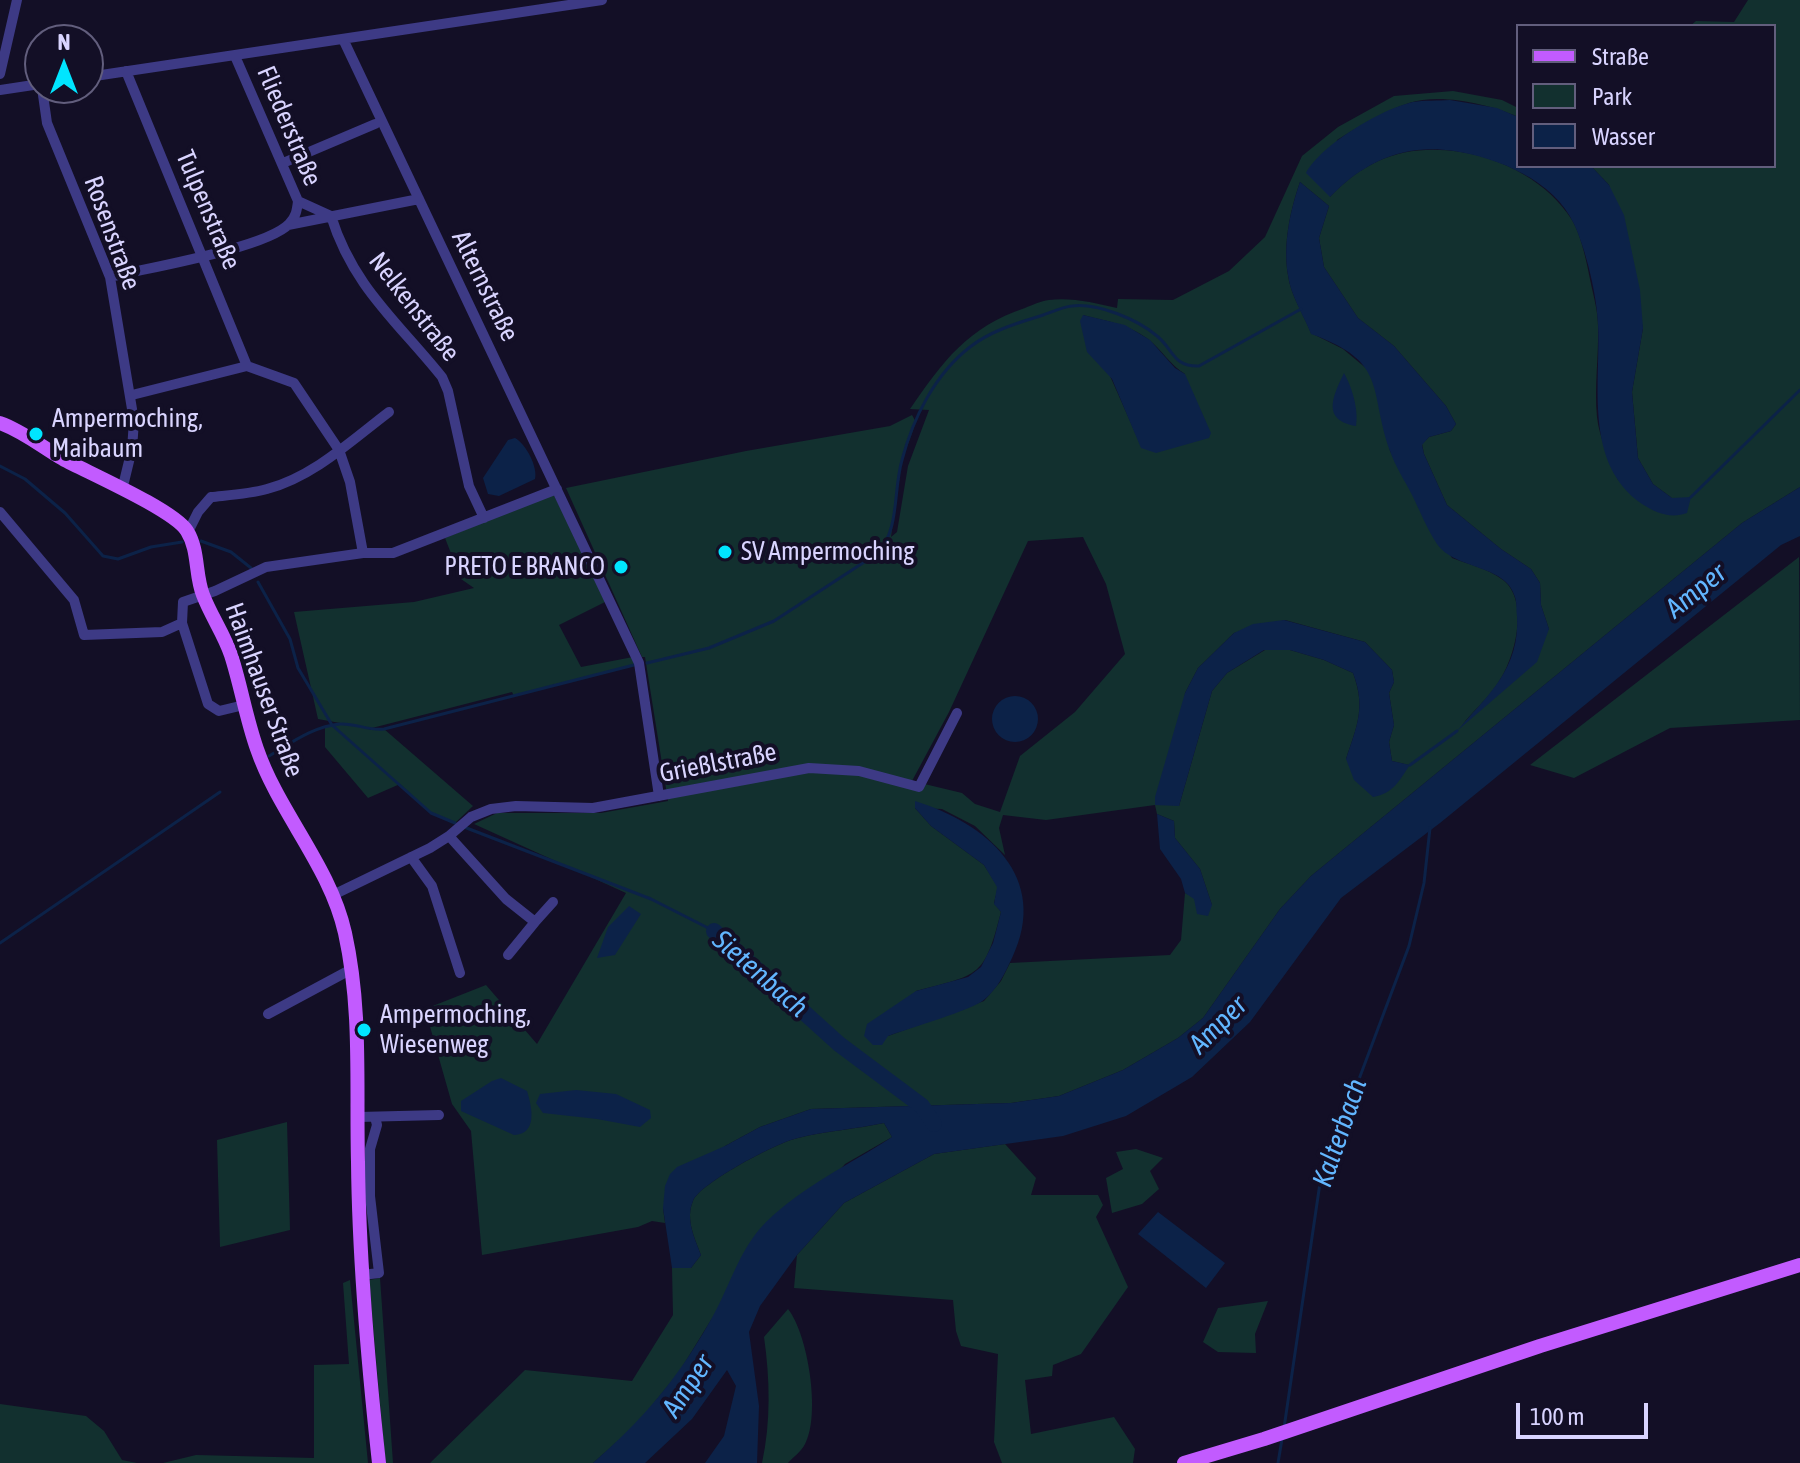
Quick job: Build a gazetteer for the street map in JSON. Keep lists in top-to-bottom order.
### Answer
{
  "streets": {
    "main road": ["Haimhauser Straße"],
    "street": [
      "Fliederstraße",
      "Tulpenstraße",
      "Rosenstraße",
      "Alternstraße",
      "Nelkenstraße",
      "Grießlstraße"
    ]
  },
  "crossings": [
    ["Alternstraße", "Grießlstraße"],
    ["Haimhauser Straße", "Grießlstraße"]
  ],
  "water": ["Amper", "Sietenbach", "Kalterbach"],
  "places": [
    "Ampermoching, Maibaum",
    "SV Ampermoching",
    "PRETO E BRANCO",
    "Ampermoching, Wiesenweg"
  ],
  "legend": ["Straße", "Park", "Wasser"],
  "scale_bar": "100 m",
  "north": "top"
}
